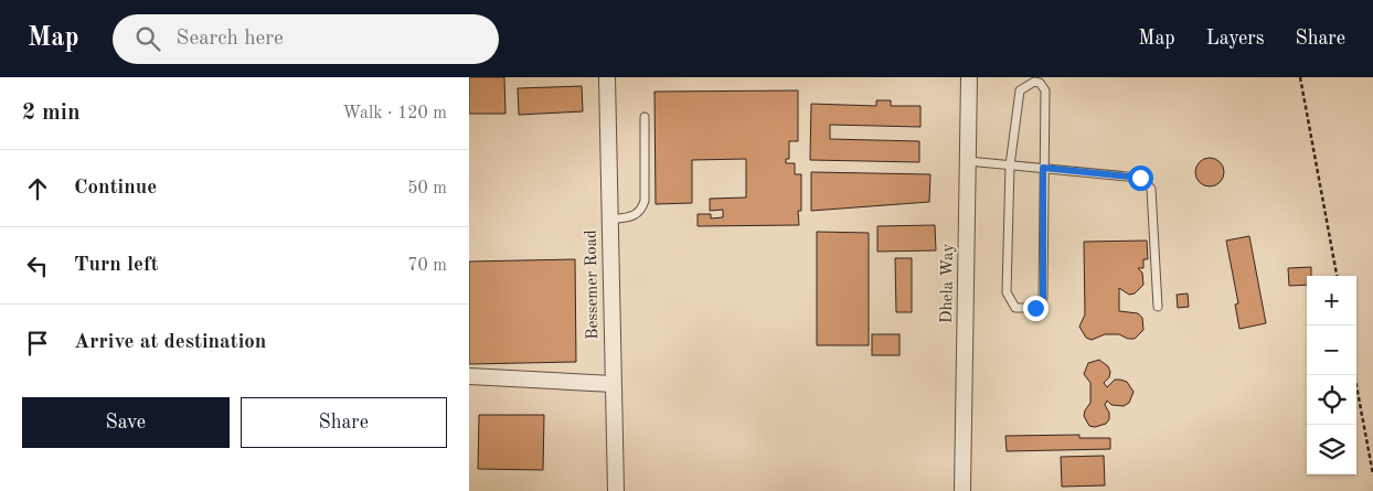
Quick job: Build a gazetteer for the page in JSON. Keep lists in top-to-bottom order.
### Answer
{
  "streets": {
    "street": ["Dhela Way", "Bessemer Road"]
  },
  "page": {
    "header": "Map",
    "search": "Search here",
    "nav": ["Map", "Layers", "Share"],
    "heading": ["2 min", "Walk · 120 m"],
    "list": [
      ["Continue", "50 m"],
      ["Turn left", "70 m"],
      "Arrive at destination"
    ],
    "map_buttons": ["+", "−"],
    "buttons": ["Save", "Share"]
  }
}
